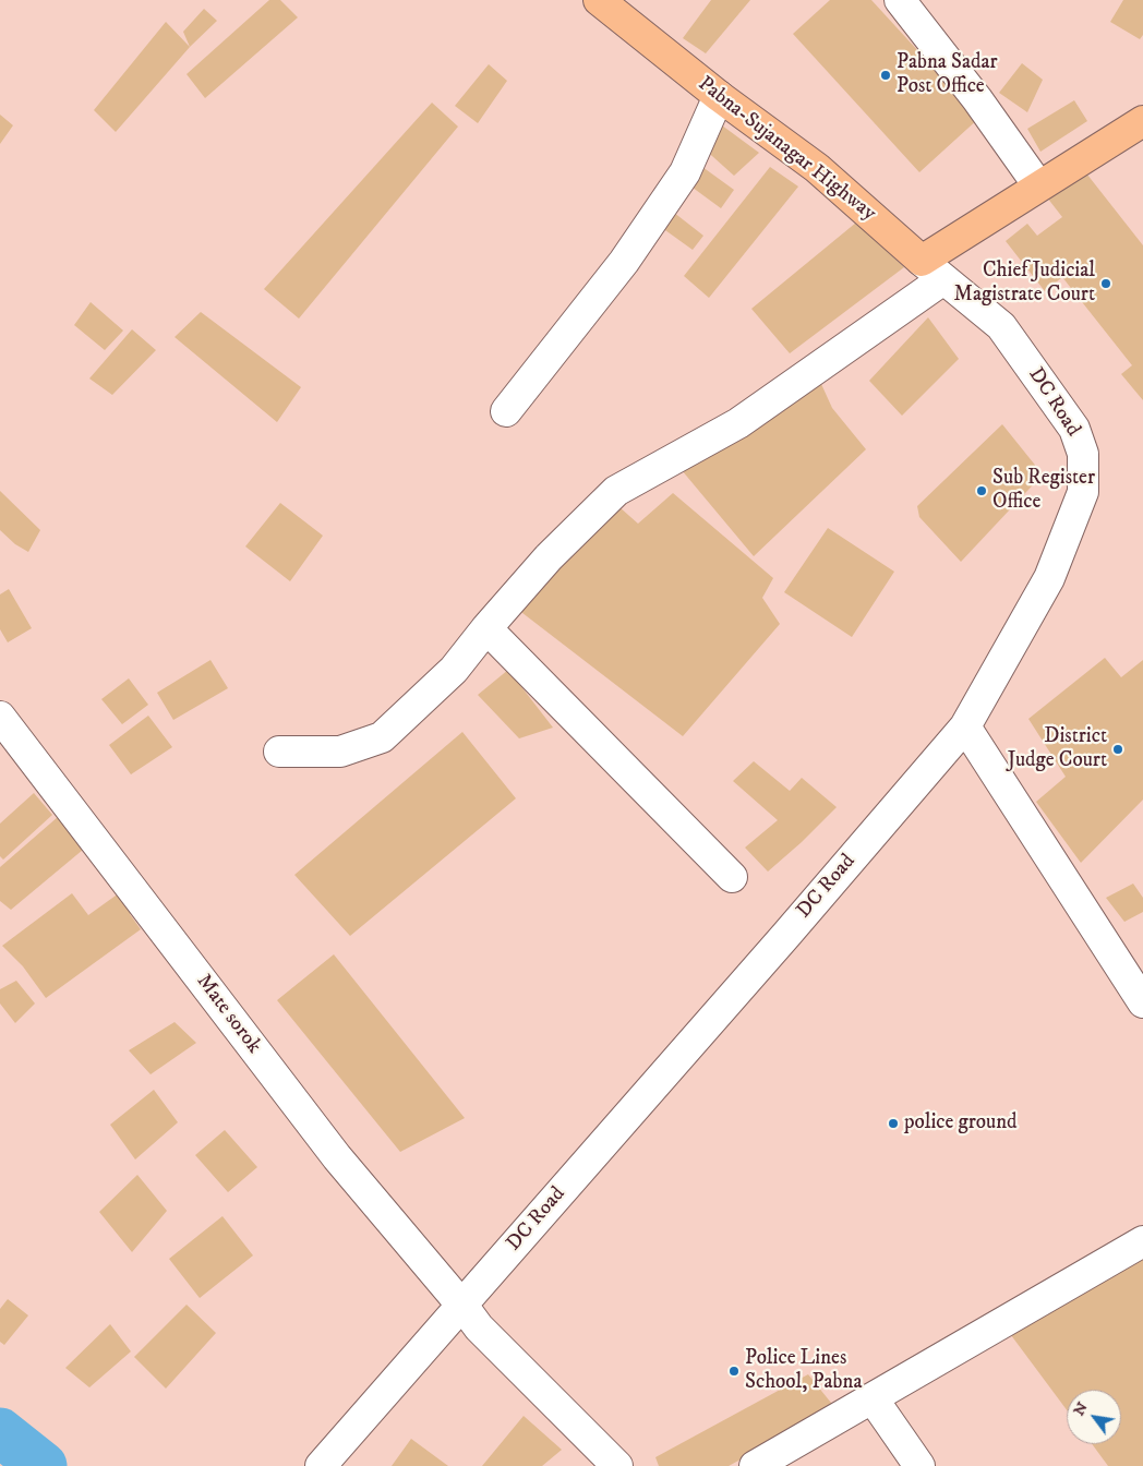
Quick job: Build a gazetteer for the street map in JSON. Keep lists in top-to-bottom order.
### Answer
{
  "streets": {
    "highway": ["Pabna-Sujanagar Highway"],
    "street": ["DC Road", "Mate sorok"]
  },
  "crossings": [
    ["Pabna-Sujanagar Highway", "DC Road"],
    ["DC Road", "Mate sorok"]
  ],
  "places": [
    "Pabna Sadar Post Office",
    "Chief Judicial Magistrate Court",
    "Sub Register Office",
    "District Judge Court",
    "police ground",
    "Police Lines School, Pabna"
  ],
  "north": "top left"
}
